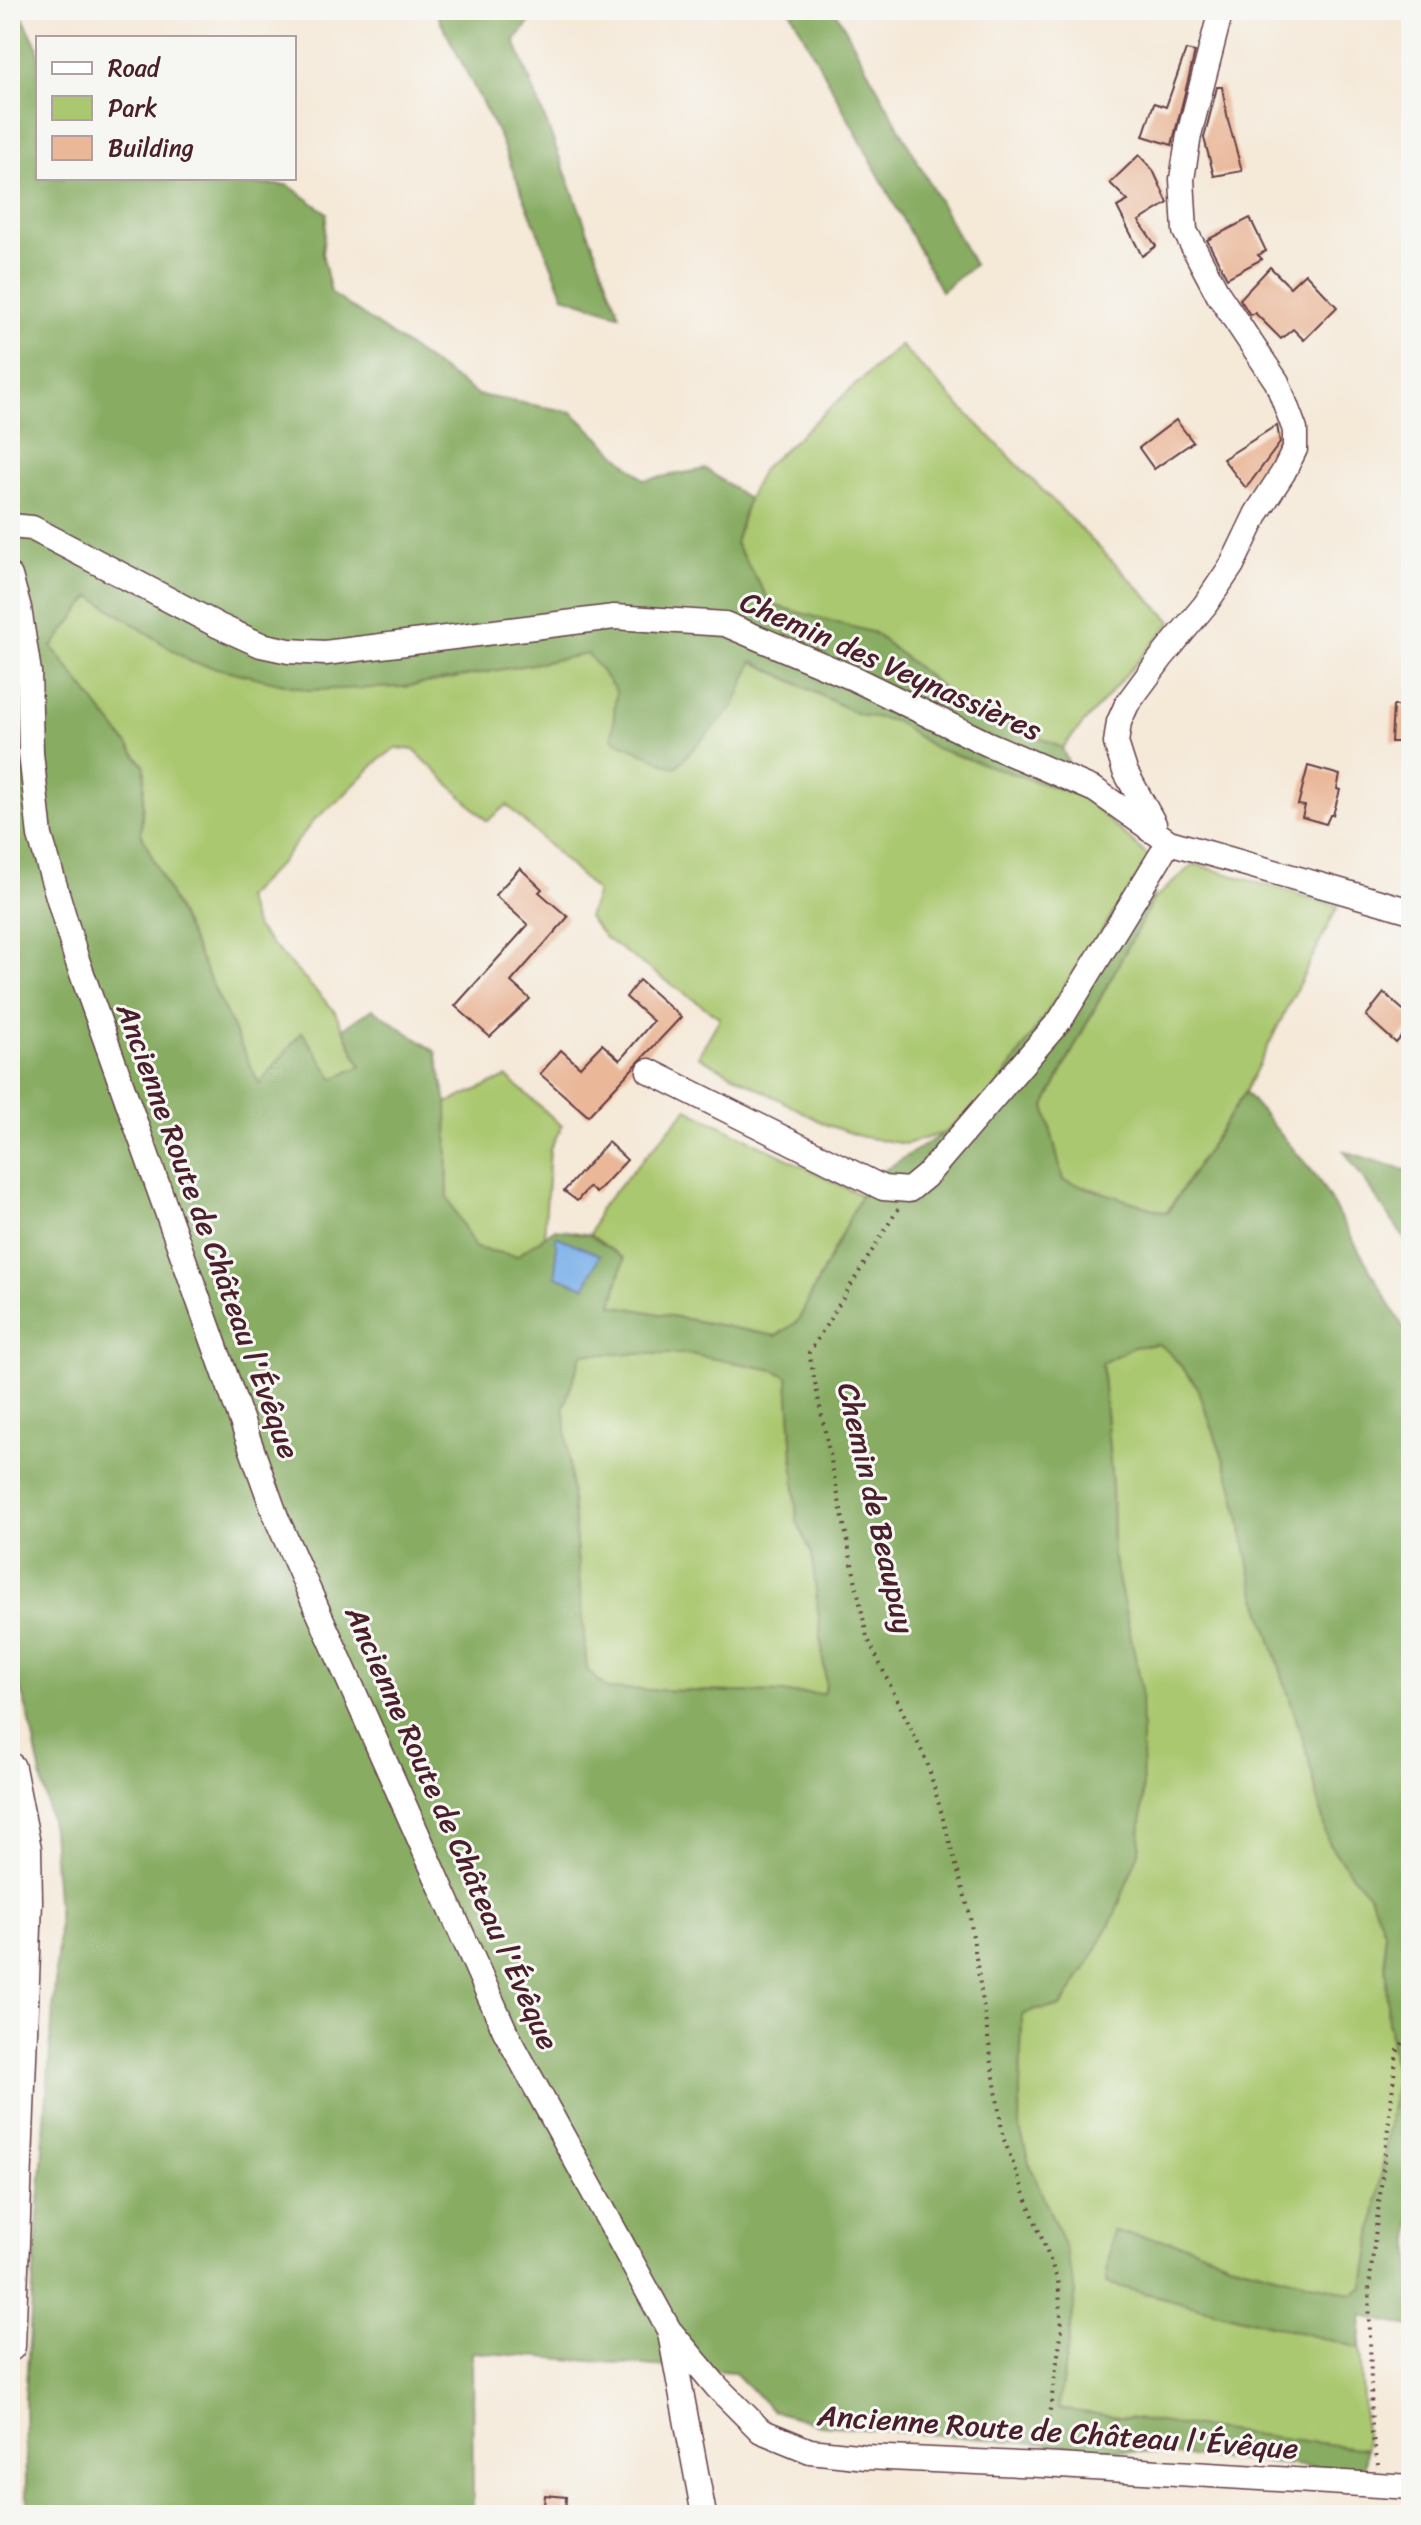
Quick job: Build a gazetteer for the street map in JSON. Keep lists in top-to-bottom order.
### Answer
{
  "streets": {
    "street": ["Chemin des Veynassières", "Ancienne Route de Château l'Évêque"],
    "path": ["Chemin de Beaupuy"]
  },
  "crossings": [
    ["Ancienne Route de Château l'Évêque", "Chemin de Beaupuy"]
  ],
  "legend": ["Road", "Park", "Building"]
}
